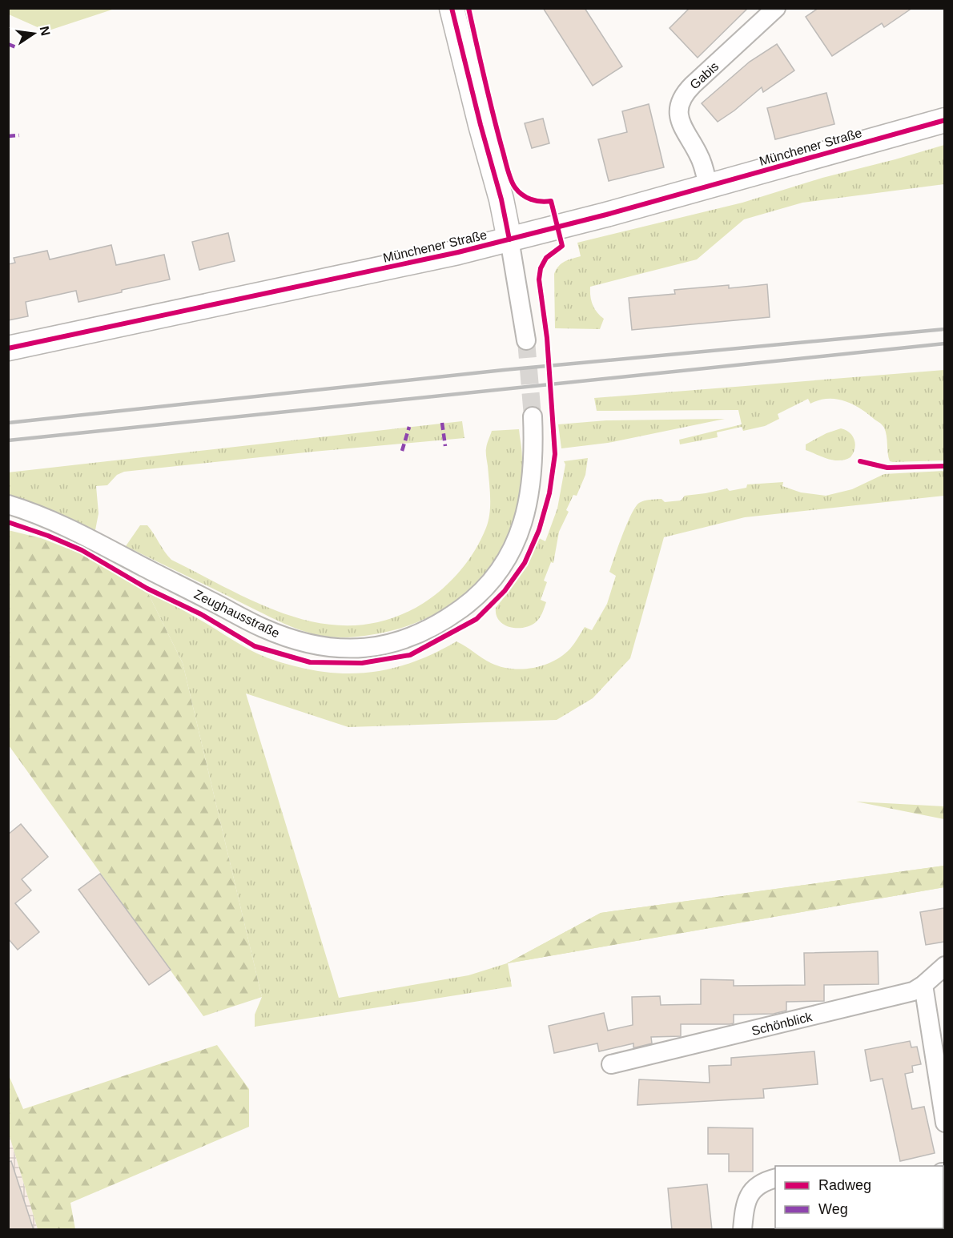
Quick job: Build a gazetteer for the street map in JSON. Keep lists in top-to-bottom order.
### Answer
{
  "streets": {
    "main road": ["Münchener Straße"],
    "street": ["Gabis", "Zeughausstraße", "Schönblick"]
  },
  "crossings": [
    ["Gabis", "Münchener Straße"]
  ],
  "legend": ["Radweg", "Weg"],
  "north": "right"
}
